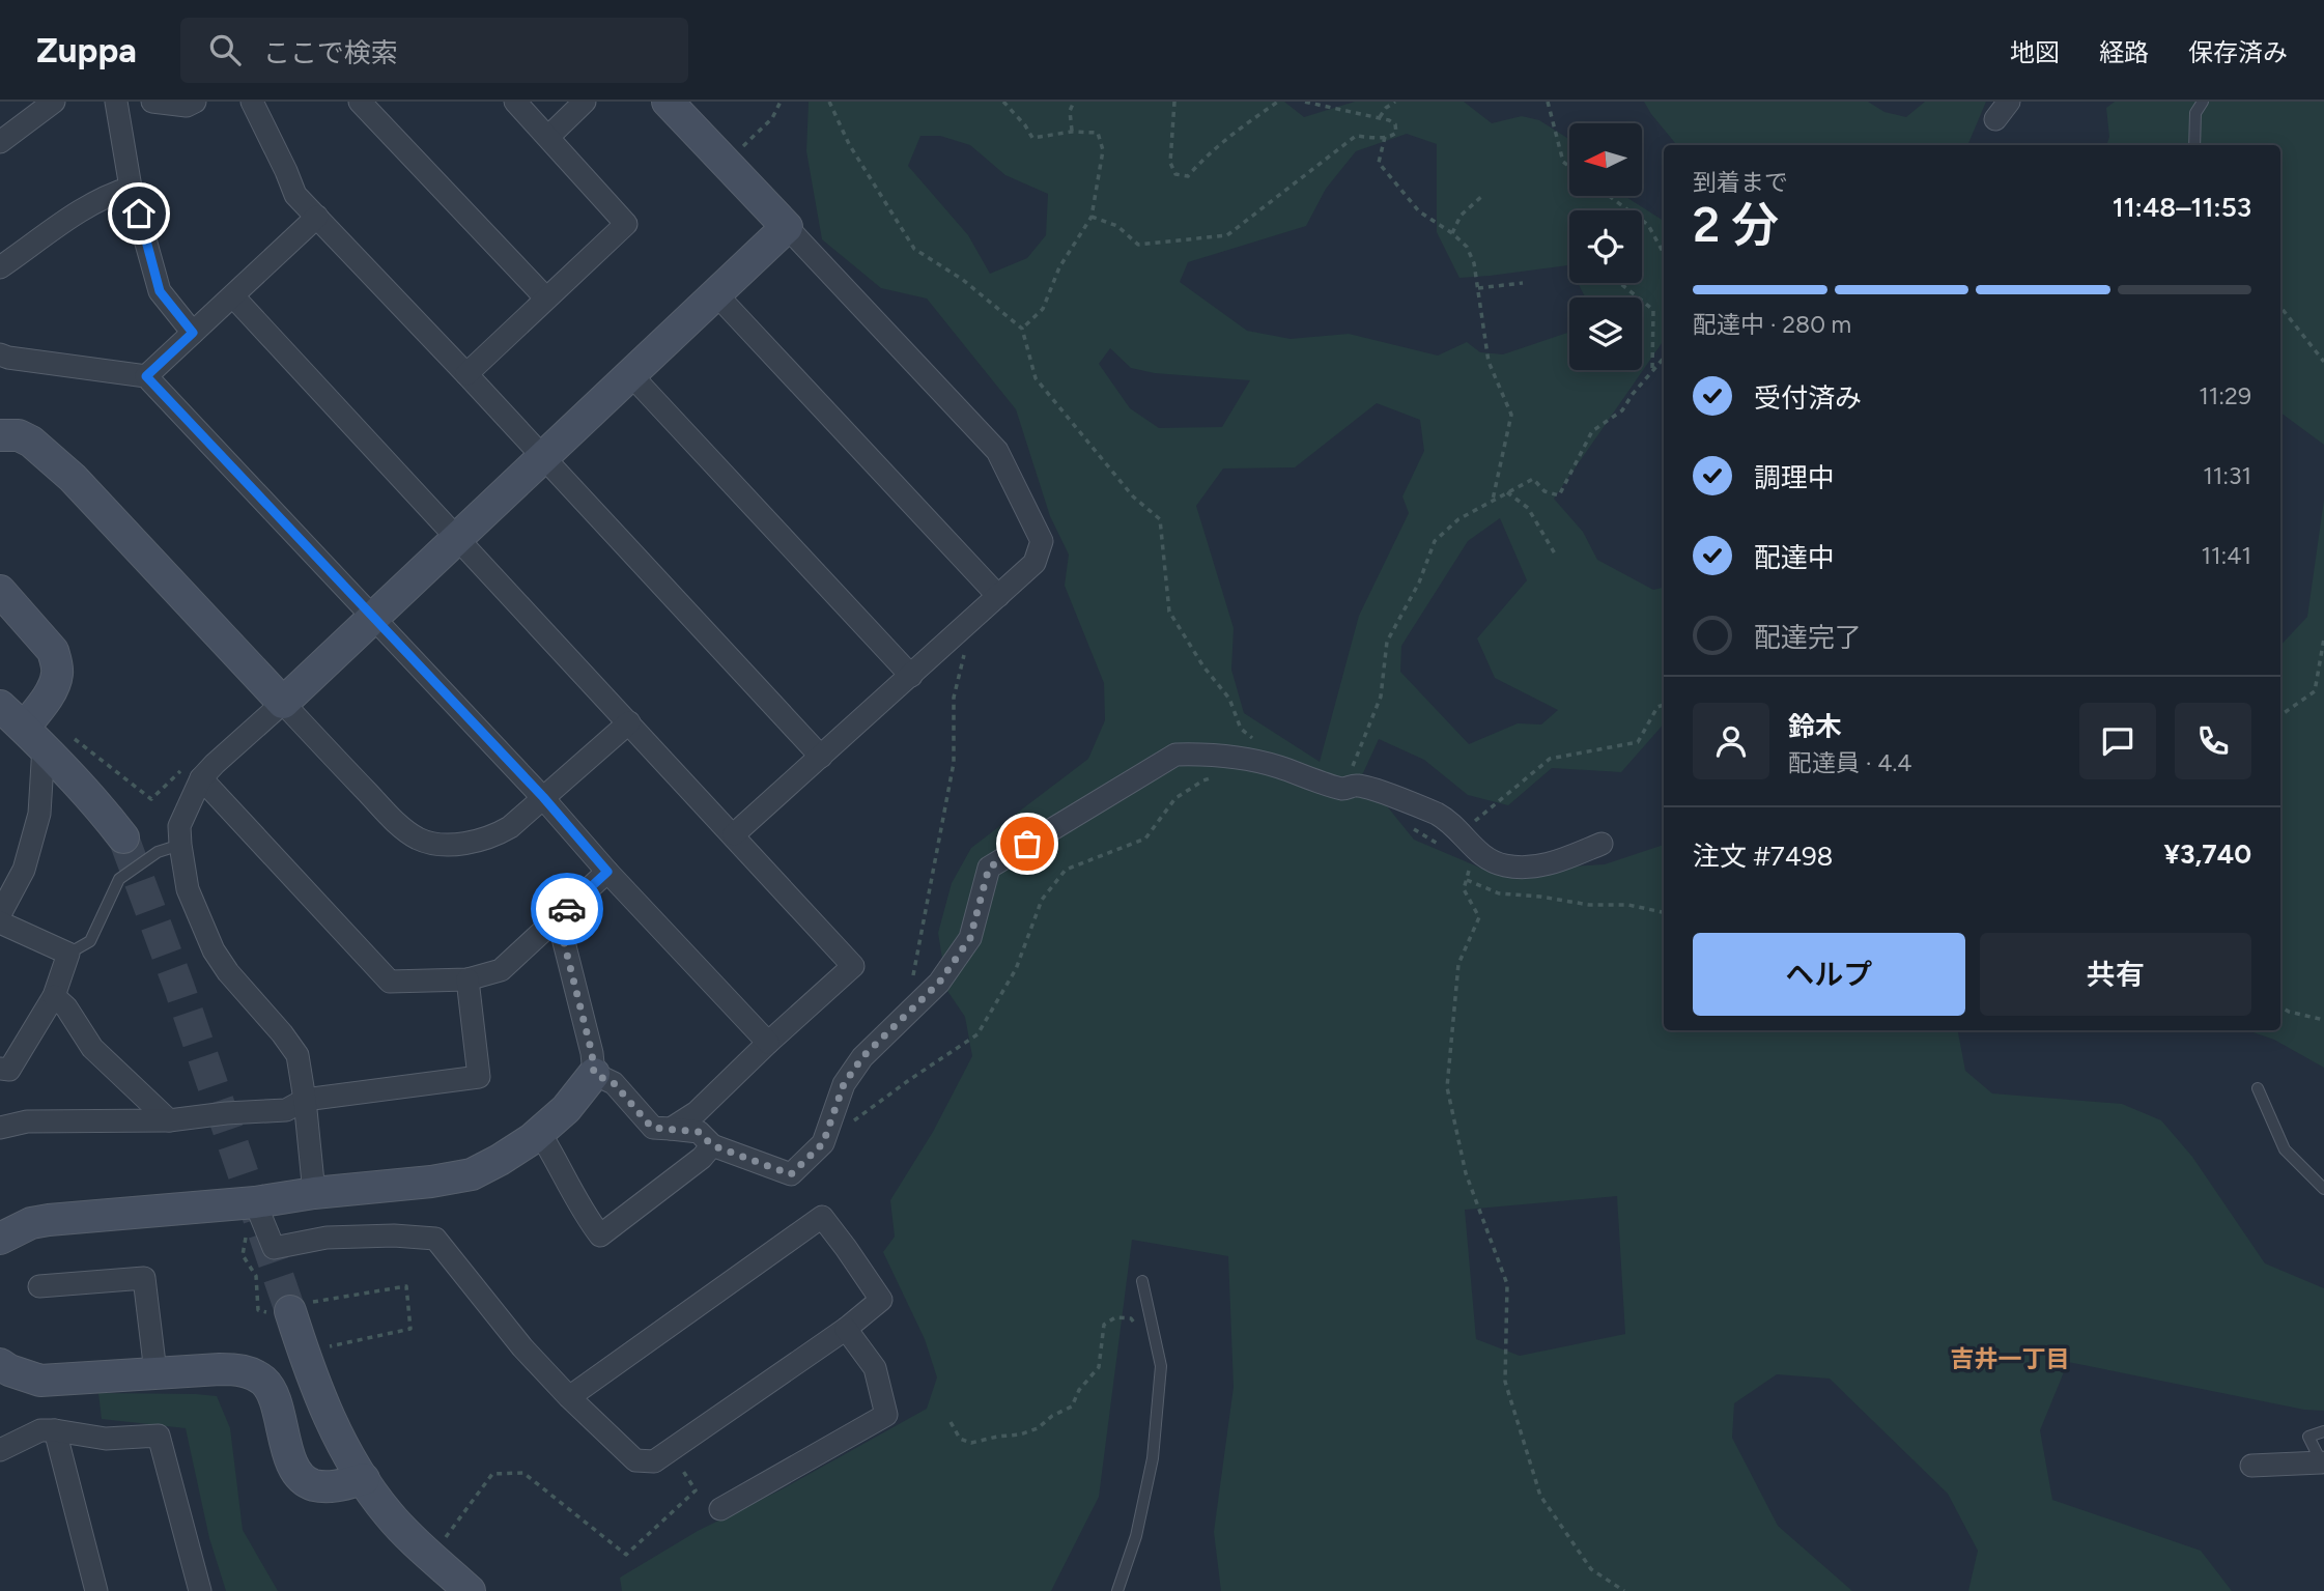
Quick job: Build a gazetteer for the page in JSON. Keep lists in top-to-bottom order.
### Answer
{
  "districts": ["吉井一丁目"],
  "north": "left",
  "page": {
    "header": "Zuppa",
    "search": "ここで検索",
    "nav": ["地図", "経路", "保存済み"],
    "heading": ["2 分", "到着まで", "11:48–11:53"],
    "panel": [
      "鈴木",
      "配達員 · 4.4",
      "注文 #7498",
      "¥3,740"
    ],
    "bar": "配達中 · 280 m",
    "list": [
      ["受付済み", "11:29"],
      ["調理中", "11:31"],
      ["配達中", "11:41"],
      "配達完了"
    ],
    "buttons": ["ヘルプ", "共有"]
  }
}
